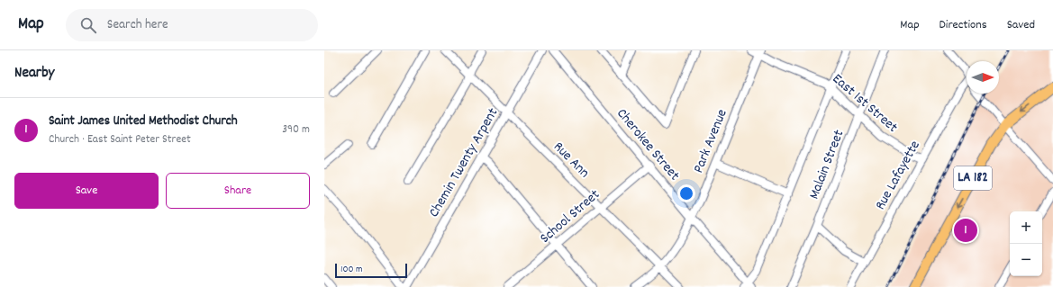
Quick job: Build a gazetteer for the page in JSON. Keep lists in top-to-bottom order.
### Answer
{
  "streets": {
    "main road": ["LA 182"],
    "street": [
      "East 1st Street",
      "Park Avenue",
      "Cherokee Street",
      "Rue Ann",
      "Chemin Twenty Arpent",
      "Malain Street",
      "Rue Lafayette",
      "School Street"
    ]
  },
  "crossings": [
    ["East 1st Street", "Park Avenue"],
    ["East 1st Street", "Malain Street"],
    ["East 1st Street", "Rue Lafayette"],
    ["Park Avenue", "Cherokee Street"],
    ["Park Avenue", "Rue Ann"],
    ["Cherokee Street", "School Street"],
    ["Rue Ann", "Chemin Twenty Arpent"],
    ["Rue Ann", "School Street"]
  ],
  "scale_bar": "100 m",
  "north": "right",
  "page": {
    "header": "Map",
    "search": "Search here",
    "nav": ["Map", "Directions", "Saved"],
    "heading": "Nearby",
    "list": [
      {
        "mark": "1",
        "name": "Saint James United Methodist Church",
        "note": "Church · East Saint Peter Street",
        "value": "390 m"
      }
    ],
    "buttons": ["Save", "Share"],
    "map_buttons": ["+", "−"],
    "pins": "1",
    "scale": "100 m"
  }
}
